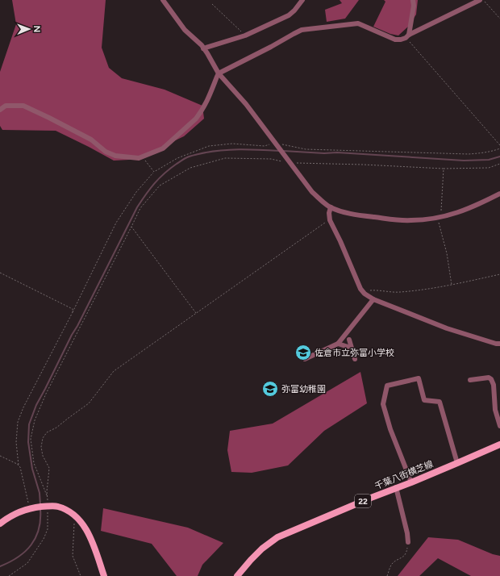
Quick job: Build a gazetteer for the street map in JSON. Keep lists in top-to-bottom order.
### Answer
{
  "streets": {
    "main road": ["千葉八街横芝線", "22"]
  },
  "places": {
    "school or university": ["佐倉市立弥富小学校", "弥富幼稚園"]
  },
  "north": "right"
}
